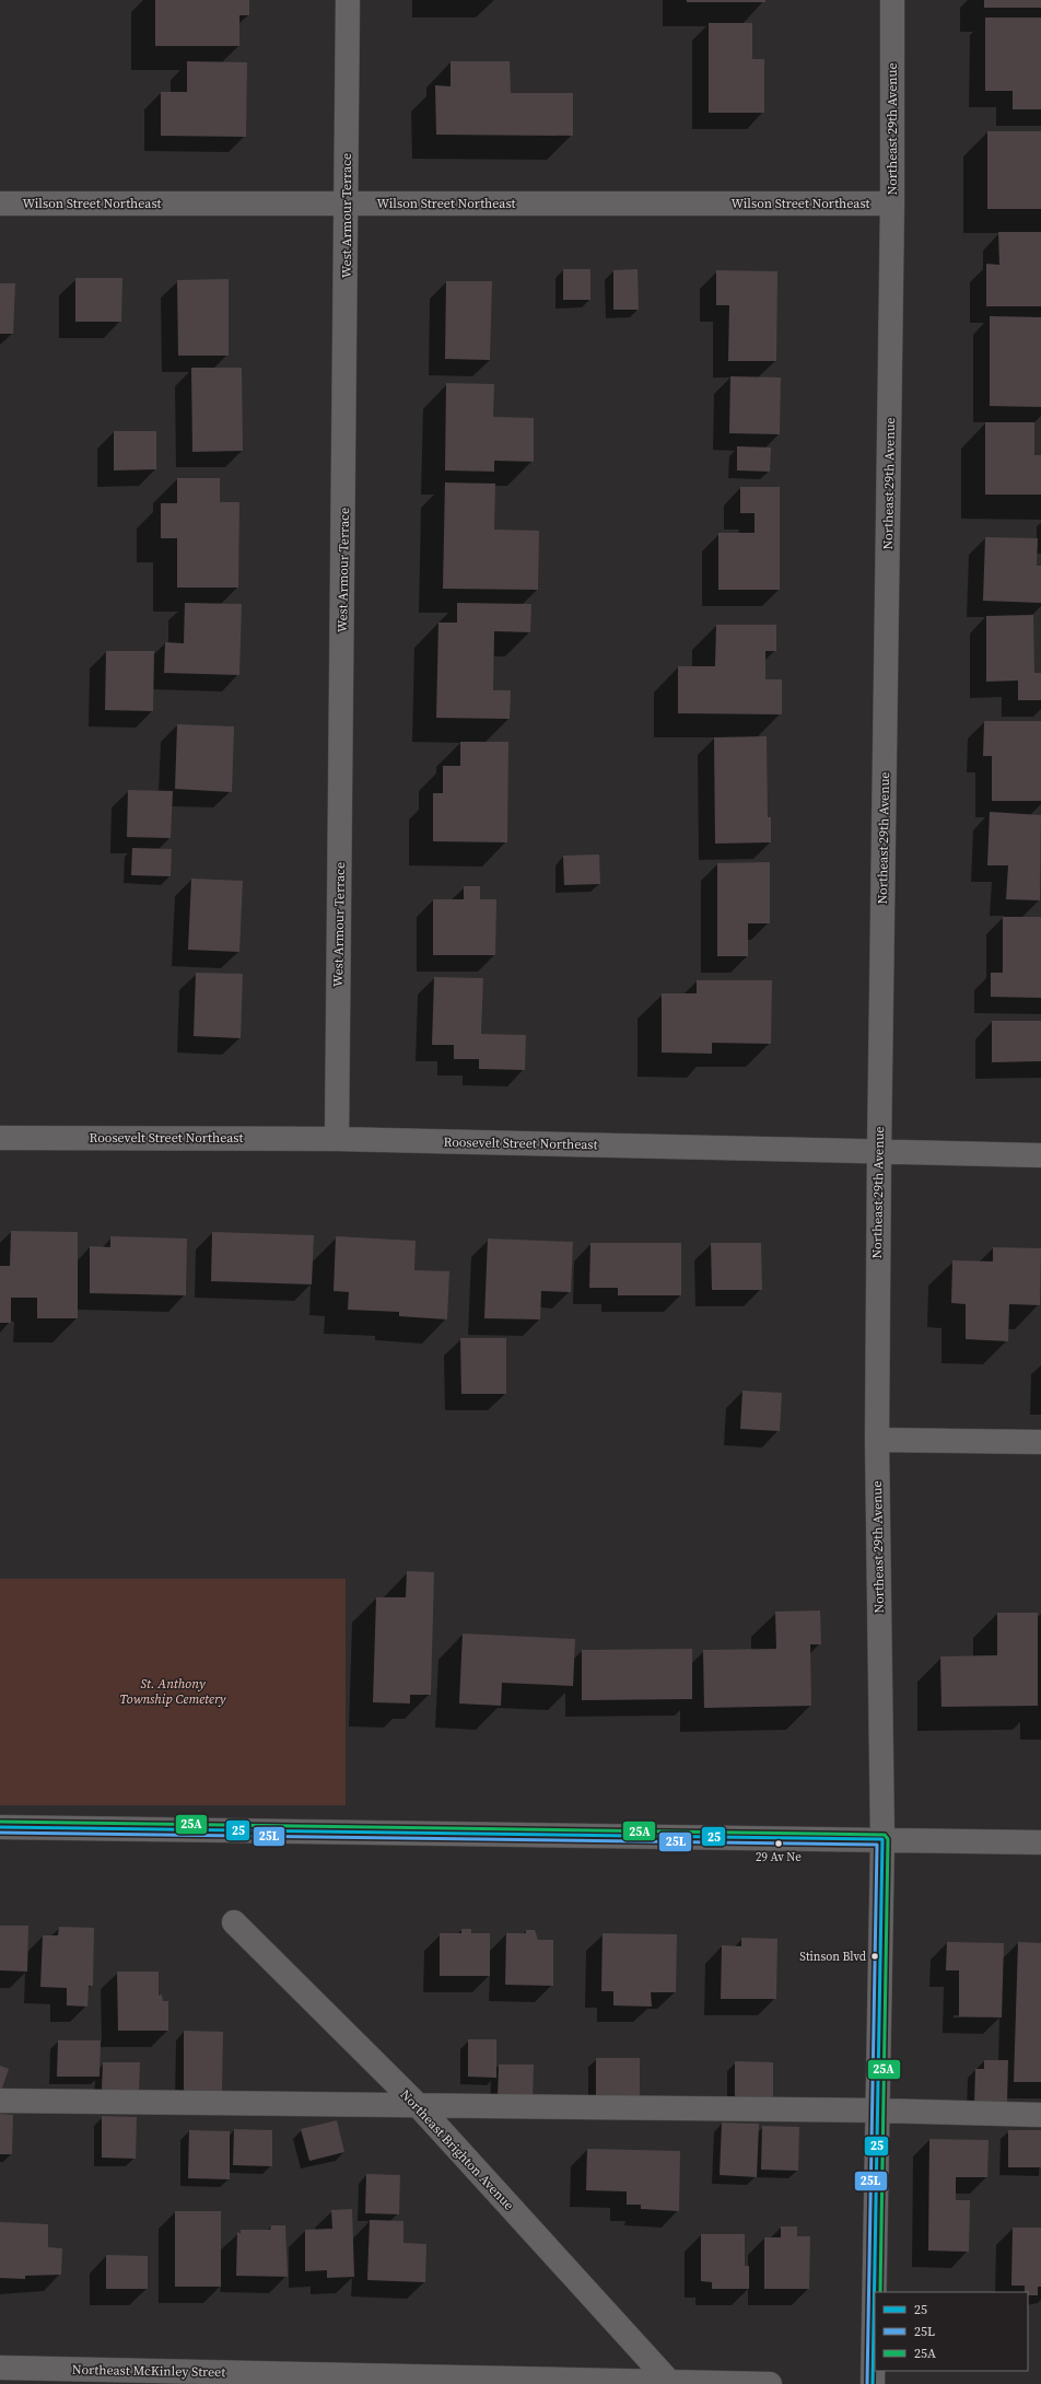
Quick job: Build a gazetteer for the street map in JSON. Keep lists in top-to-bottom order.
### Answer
{
  "streets": {
    "street": [
      "Northeast 29th Avenue",
      "Wilson Street Northeast",
      "West Armour Terrace",
      "Roosevelt Street Northeast",
      "Northeast Brighton Avenue",
      "Northeast McKinley Street"
    ]
  },
  "crossings": [
    ["Northeast 29th Avenue", "Wilson Street Northeast"],
    ["Northeast 29th Avenue", "Roosevelt Street Northeast"],
    ["Wilson Street Northeast", "West Armour Terrace"],
    ["West Armour Terrace", "Roosevelt Street Northeast"],
    ["Northeast Brighton Avenue", "Northeast McKinley Street"]
  ],
  "parks": ["St. Anthony Township Cemetery"],
  "places": ["29 Av Ne", "Stinson Blvd"],
  "lines": ["transit line 25A", "transit line 25", "transit line 25L"],
  "legend": ["25", "25L", "25A"]
}
